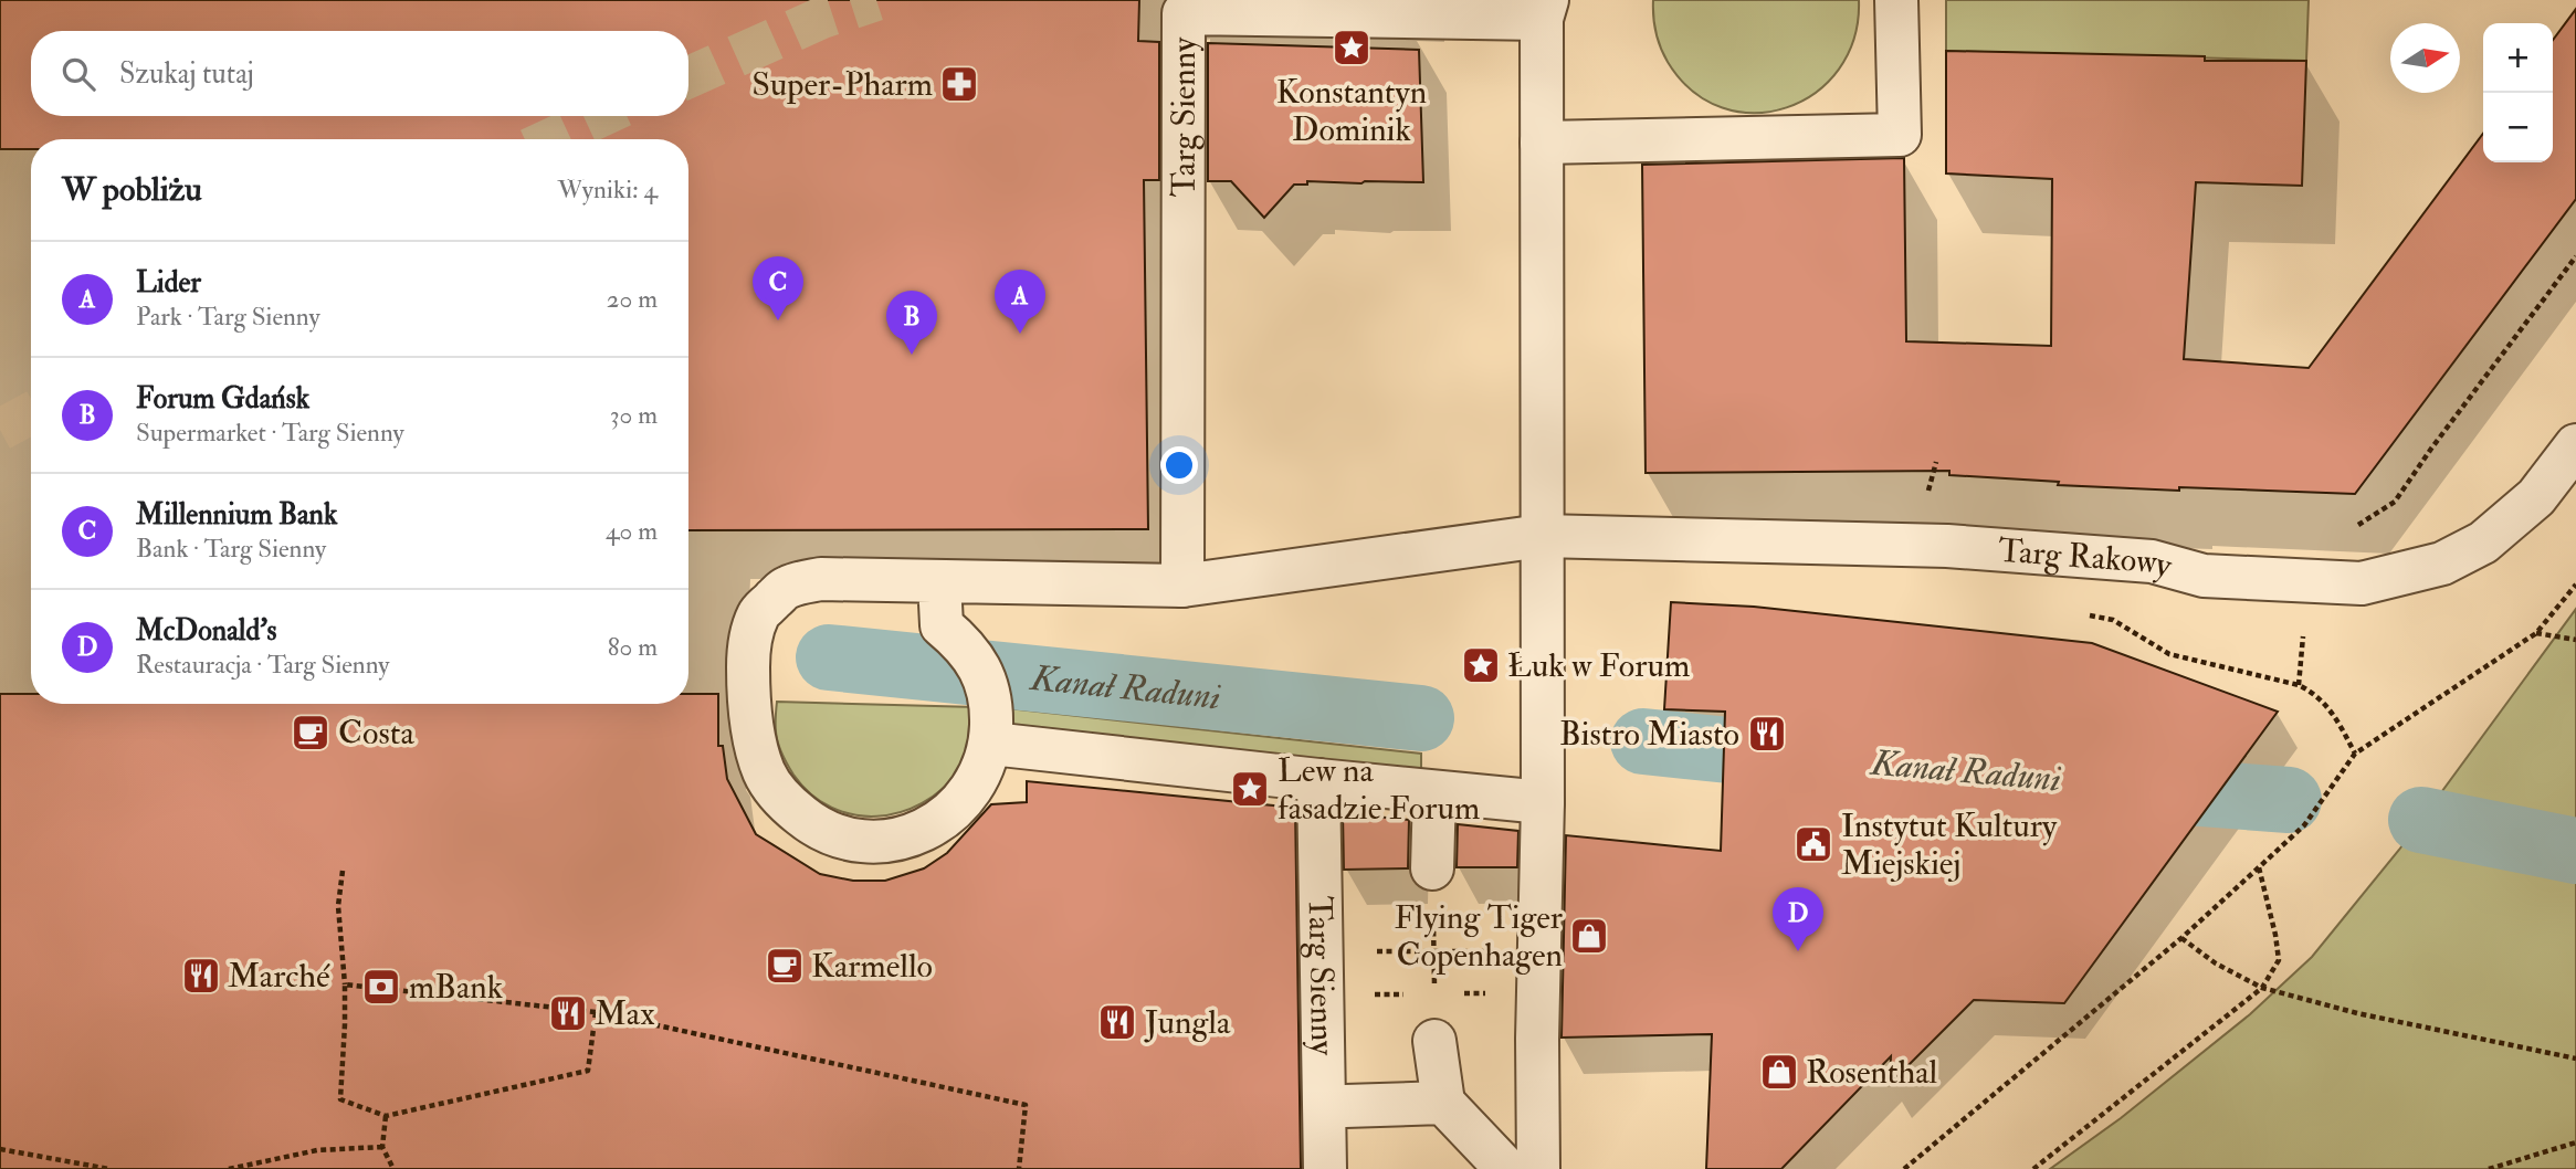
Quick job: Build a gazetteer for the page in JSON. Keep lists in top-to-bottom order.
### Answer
{
  "streets": {
    "street": ["Targ Sienny", "Targ Rakowy"]
  },
  "crossings": [
    ["Targ Sienny", "Targ Rakowy"]
  ],
  "water": ["Kanał Raduni"],
  "places": {
    "place": ["Konstantyn Dominik", "Łuk w Forum", "Lew na fasadzie Forum"],
    "pharmacy": ["Super-Pharm"],
    "cafe": ["Costa", "Karmello"],
    "restaurant": [
      "Bistro Miasto",
      "Marché",
      "Max",
      "Jungla"
    ],
    "public building": ["Instytut Kultury Miejskiej"],
    "shop": ["Flying Tiger Copenhagen", "Rosenthal"],
    "bank": ["mBank"]
  },
  "north": "right",
  "page": {
    "map_buttons": ["+", "−"],
    "search": "Szukaj tutaj",
    "heading": ["W pobliżu", "Wyniki: 4"],
    "list": [
      {
        "mark": "A",
        "name": "Lider",
        "note": "Park · Targ Sienny",
        "value": "20 m"
      },
      {
        "mark": "B",
        "name": "Forum Gdańsk",
        "note": "Supermarket · Targ Sienny",
        "value": "30 m"
      },
      {
        "mark": "C",
        "name": "Millennium Bank",
        "note": "Bank · Targ Sienny",
        "value": "40 m"
      },
      {
        "mark": "D",
        "name": "McDonald's",
        "note": "Restauracja · Targ Sienny",
        "value": "80 m"
      }
    ],
    "pins": [
      "C",
      "A",
      "B",
      "D"
    ]
  }
}
